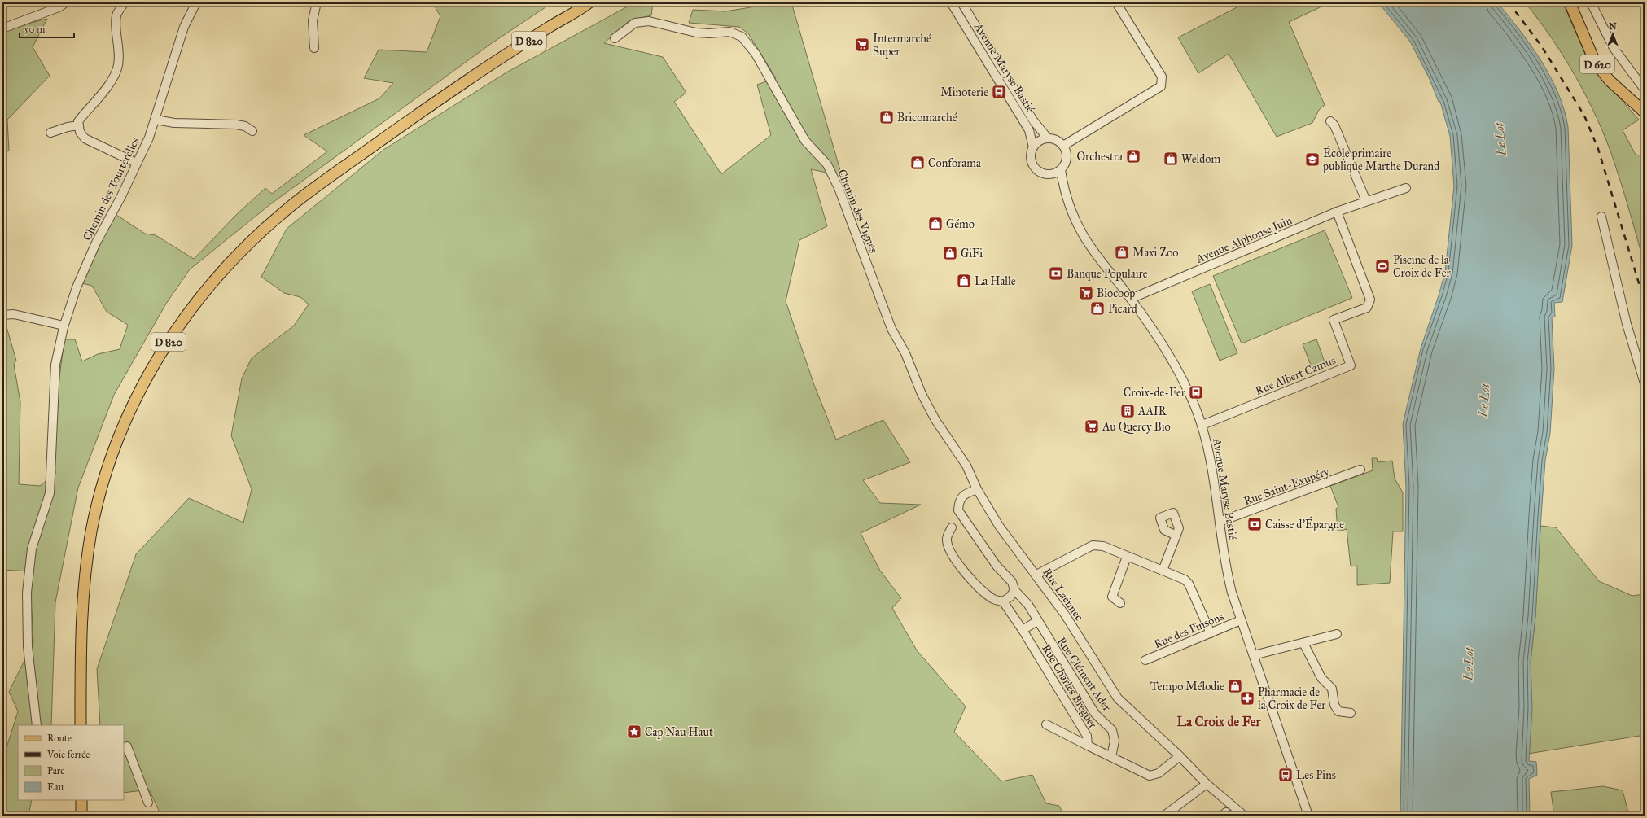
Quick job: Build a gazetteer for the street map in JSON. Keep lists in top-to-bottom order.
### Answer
{
  "streets": {
    "main road": ["D 820", "D 620"],
    "street": [
      "Avenue Maryse Bastié",
      "Chemin des Tourterelles",
      "Chemin des Vignes",
      "Avenue Alphonse Juin",
      "Rue Albert Camus",
      "Rue Saint-Exupéry",
      "Rue Laënnec",
      "Rue des Pinsons",
      "Rue Clément Ader",
      "Rue Charles Breguet"
    ]
  },
  "crossings": [
    ["Avenue Maryse Bastié", "Avenue Alphonse Juin"],
    ["Avenue Maryse Bastié", "Rue Albert Camus"],
    ["Avenue Maryse Bastié", "Rue Saint-Exupéry"],
    ["Avenue Maryse Bastié", "Rue des Pinsons"],
    ["Chemin des Vignes", "Rue Laënnec"],
    ["Avenue Alphonse Juin", "Rue Albert Camus"],
    ["Rue Laënnec", "Rue Clément Ader"],
    ["Rue Laënnec", "Rue Charles Breguet"],
    ["Rue Clément Ader", "Rue Charles Breguet"]
  ],
  "districts": ["La Croix de Fer"],
  "water": ["Le Lot"],
  "places": {
    "supermarket": ["Intermarché Super", "Biocoop", "Au Quercy Bio"],
    "bus stop": ["Minoterie", "Croix-de-Fer", "Les Pins"],
    "shop": [
      "Bricomarché",
      "Orchestra",
      "Weldom",
      "Conforama",
      "Gémo",
      "Maxi Zoo",
      "GiFi",
      "La Halle",
      "Picard",
      "Tempo Mélodie"
    ],
    "school or university": ["École primaire publique Marthe Durand"],
    "sports": ["Piscine de la Croix de Fer"],
    "bank": ["Banque Populaire", "Caisse d'Épargne"],
    "building": ["AAIR"],
    "pharmacy": ["Pharmacie de la Croix de Fer"],
    "place": ["Cap Nau Haut"]
  },
  "legend": [
    "Route",
    "Voie ferrée",
    "Parc",
    "Eau"
  ],
  "scale_bar": "50 m",
  "north": "top"
}
